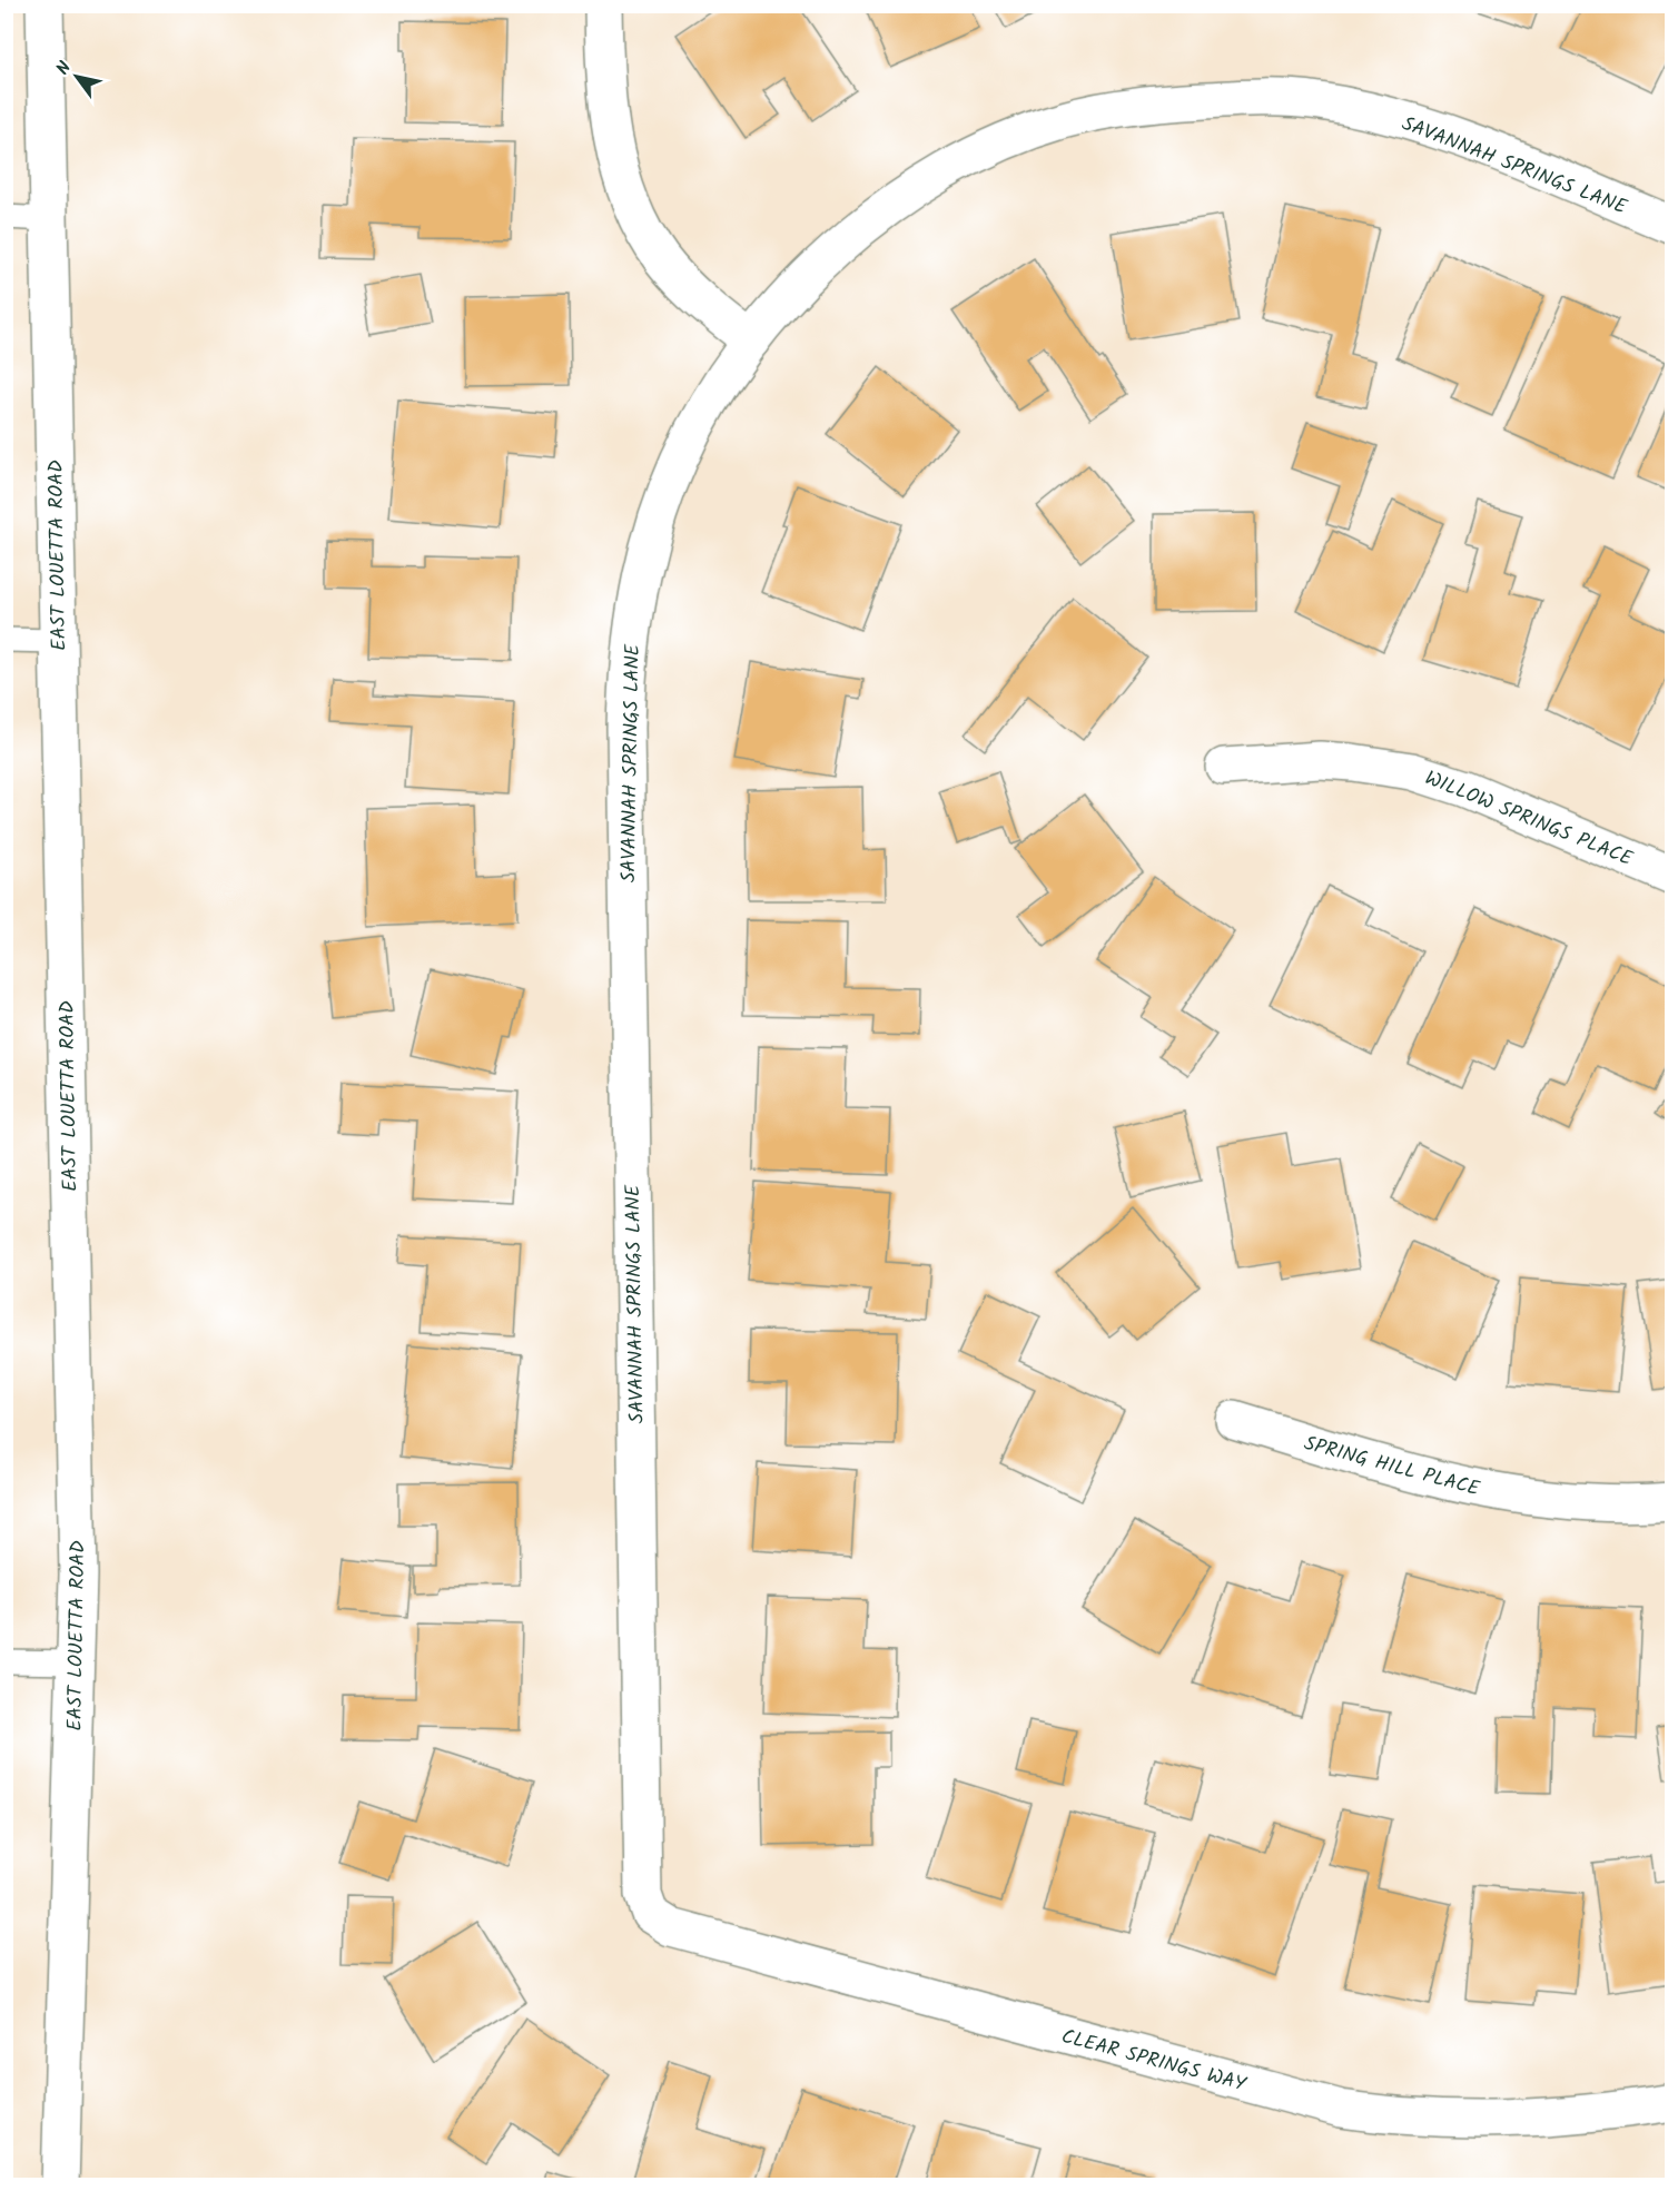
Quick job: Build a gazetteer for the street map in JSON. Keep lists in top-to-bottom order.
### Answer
{
  "streets": {
    "street": [
      "SAVANNAH SPRINGS LANE",
      "EAST LOUETTA ROAD",
      "WILLOW SPRINGS PLACE",
      "SPRING HILL PLACE",
      "CLEAR SPRINGS WAY"
    ]
  },
  "crossings": [
    ["SAVANNAH SPRINGS LANE", "CLEAR SPRINGS WAY"]
  ],
  "north": "top left"
}
